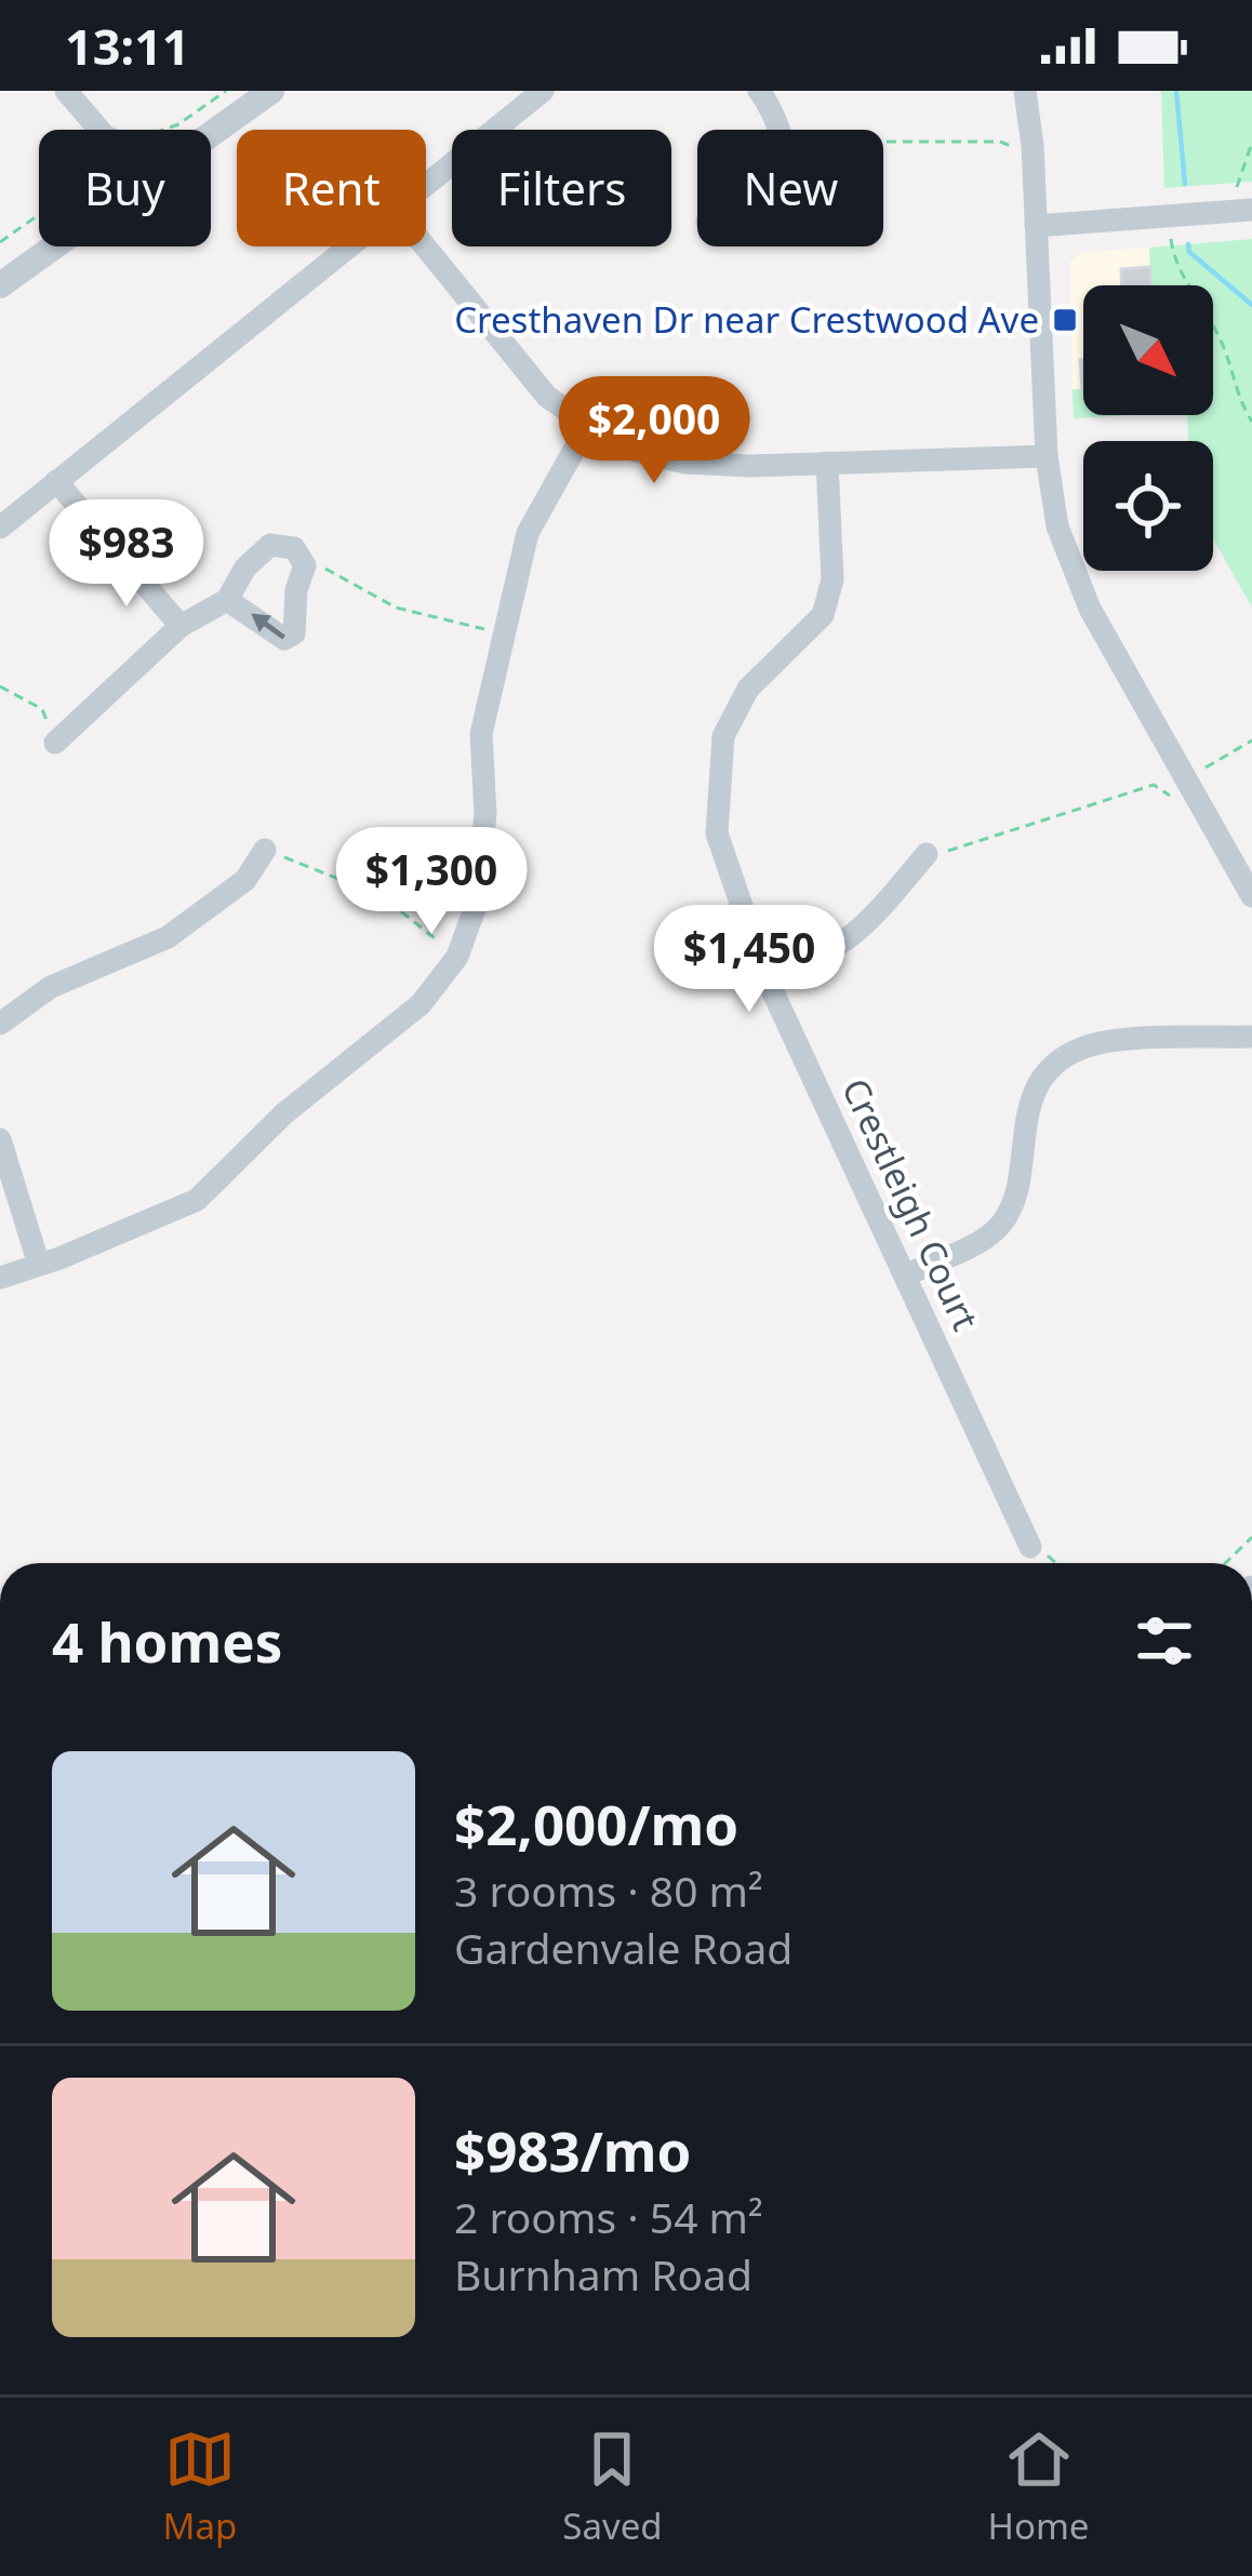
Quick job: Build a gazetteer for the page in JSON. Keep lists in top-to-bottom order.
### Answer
{
  "streets": {
    "street": ["Crestleigh Court"]
  },
  "places": {
    "transit": ["Cresthaven Dr near Crestwood Ave"]
  },
  "north": "bottom right",
  "page": {
    "status": "13:11",
    "chip": [
      "Buy",
      "Rent",
      "Filters",
      "New"
    ],
    "price": [
      "$2,000",
      "$983",
      "$1,300",
      "$1,450"
    ],
    "heading": "4 homes",
    "list": [
      {
        "name": "$2,000/mo",
        "note": "3 rooms · 80 m² · Gardenvale Road"
      },
      {
        "name": "$983/mo",
        "note": "2 rooms · 54 m² · Burnham Road"
      }
    ],
    "tabs": ["Map", "Saved", "Home"]
  }
}
